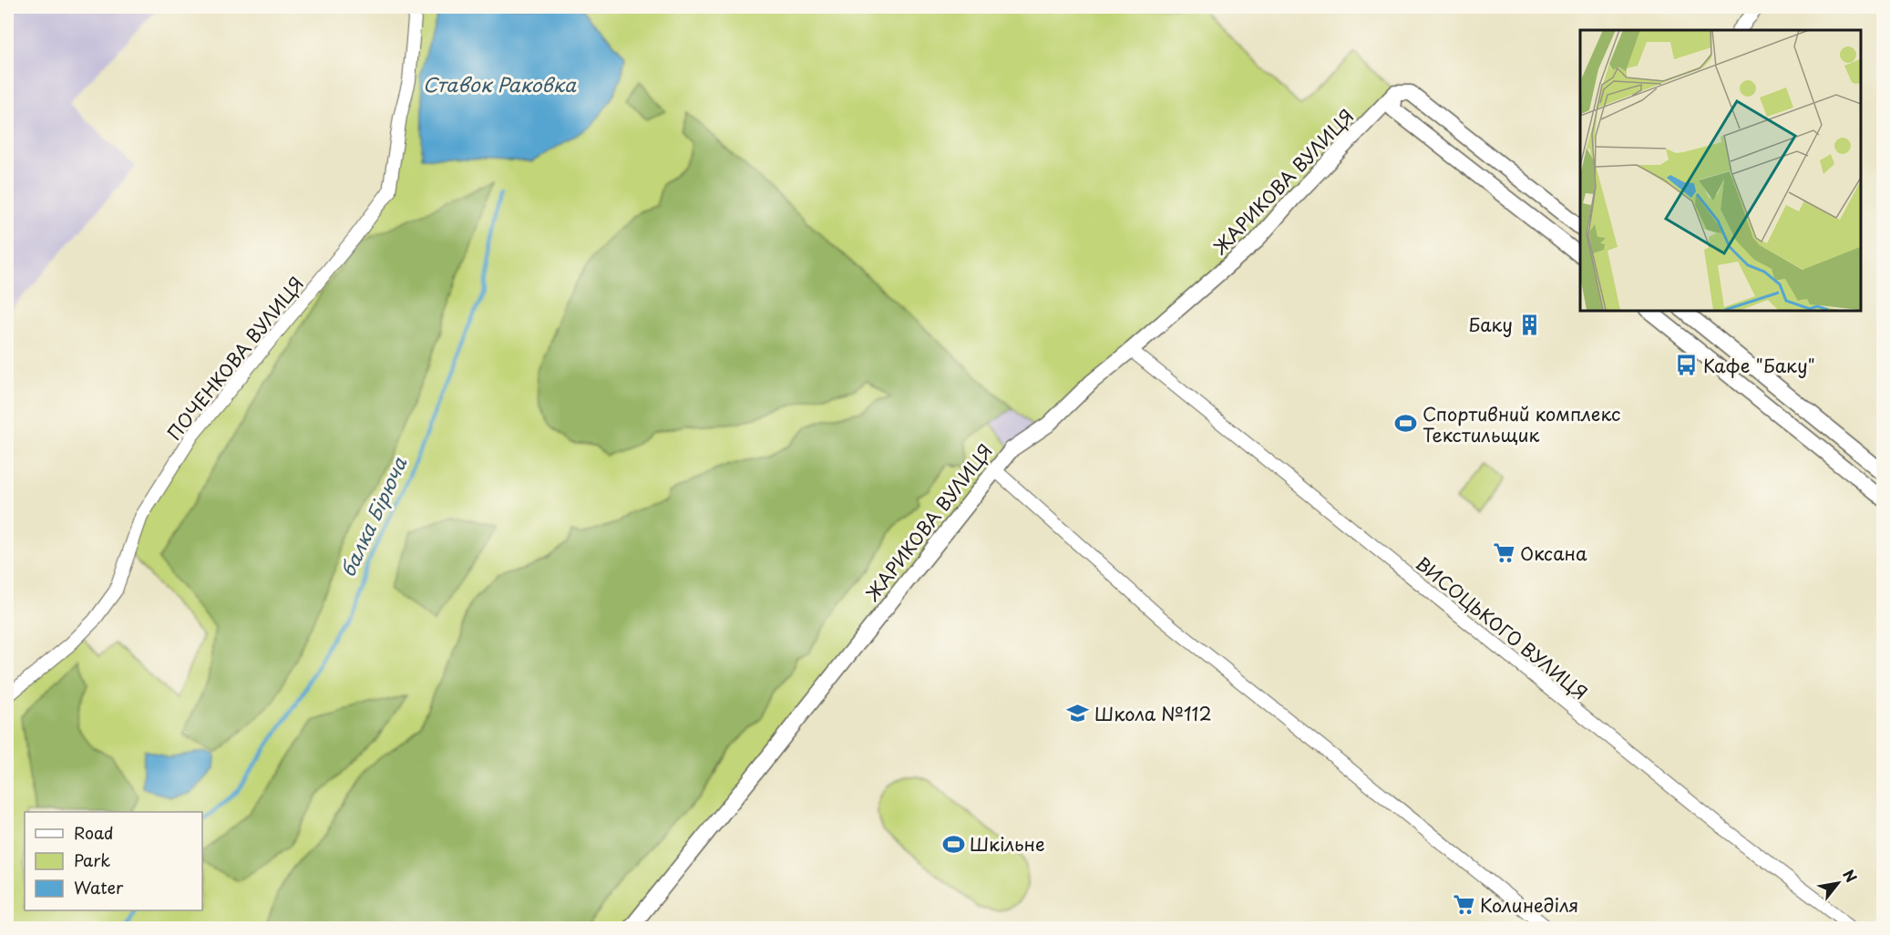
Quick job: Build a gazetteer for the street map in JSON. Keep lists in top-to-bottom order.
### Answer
{
  "streets": {
    "street": ["ЖАРИКОВА ВУЛИЦЯ", "ПОЧЕНКОВА ВУЛИЦЯ", "ВИСОЦЬКОГО ВУЛИЦЯ"]
  },
  "crossings": [
    ["ЖАРИКОВА ВУЛИЦЯ", "ВИСОЦЬКОГО ВУЛИЦЯ"]
  ],
  "water": ["Ставок Раковка", "балка Бірюча"],
  "places": {
    "building": ["Баку"],
    "bus stop": ["Кафе \"Баку\""],
    "sports": ["Спортивний комплекс Текстильщик", "Шкільне"],
    "supermarket": ["Оксана", "Колинеділя"],
    "school or university": ["Школа №112"]
  },
  "legend": ["Road", "Park", "Water"],
  "north": "top right"
}
